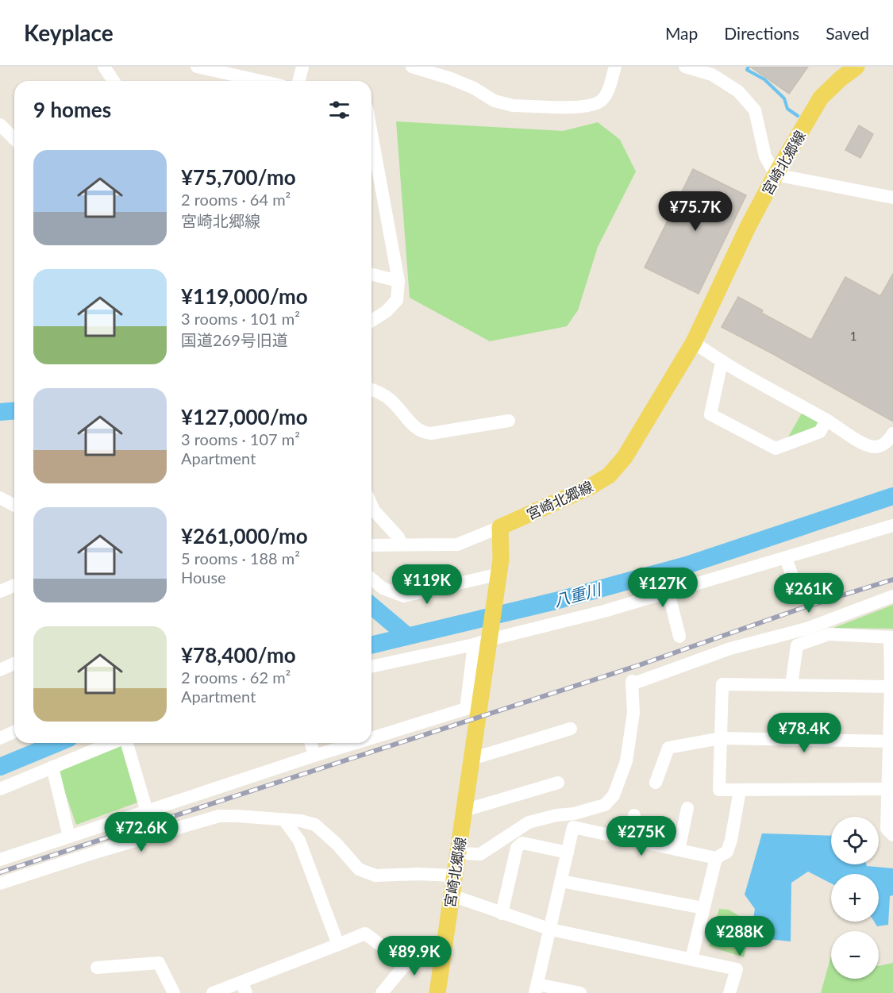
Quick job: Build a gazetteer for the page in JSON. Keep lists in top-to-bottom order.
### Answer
{
  "streets": {
    "main road": ["宮崎北郷線"]
  },
  "water": ["八重川"],
  "house_numbers": ["1"],
  "page": {
    "header": "Keyplace",
    "nav": ["Map", "Directions", "Saved"],
    "heading": "9 homes",
    "list": [
      {
        "name": "¥75,700/mo",
        "note": "2 rooms · 64 m² · 宮崎北郷線"
      },
      {
        "name": "¥119,000/mo",
        "note": "3 rooms · 101 m² · 国道269号旧道"
      },
      {
        "name": "¥127,000/mo",
        "note": "3 rooms · 107 m² · Apartment"
      },
      {
        "name": "¥261,000/mo",
        "note": "5 rooms · 188 m² · House"
      },
      {
        "name": "¥78,400/mo",
        "note": "2 rooms · 62 m² · Apartment"
      }
    ],
    "price": [
      "¥75.7K",
      "¥119K",
      "¥127K",
      "¥261K",
      "¥78.4K",
      "¥72.6K",
      "¥275K",
      "¥288K",
      "¥89.9K"
    ],
    "map_buttons": ["+", "−"]
  }
}
